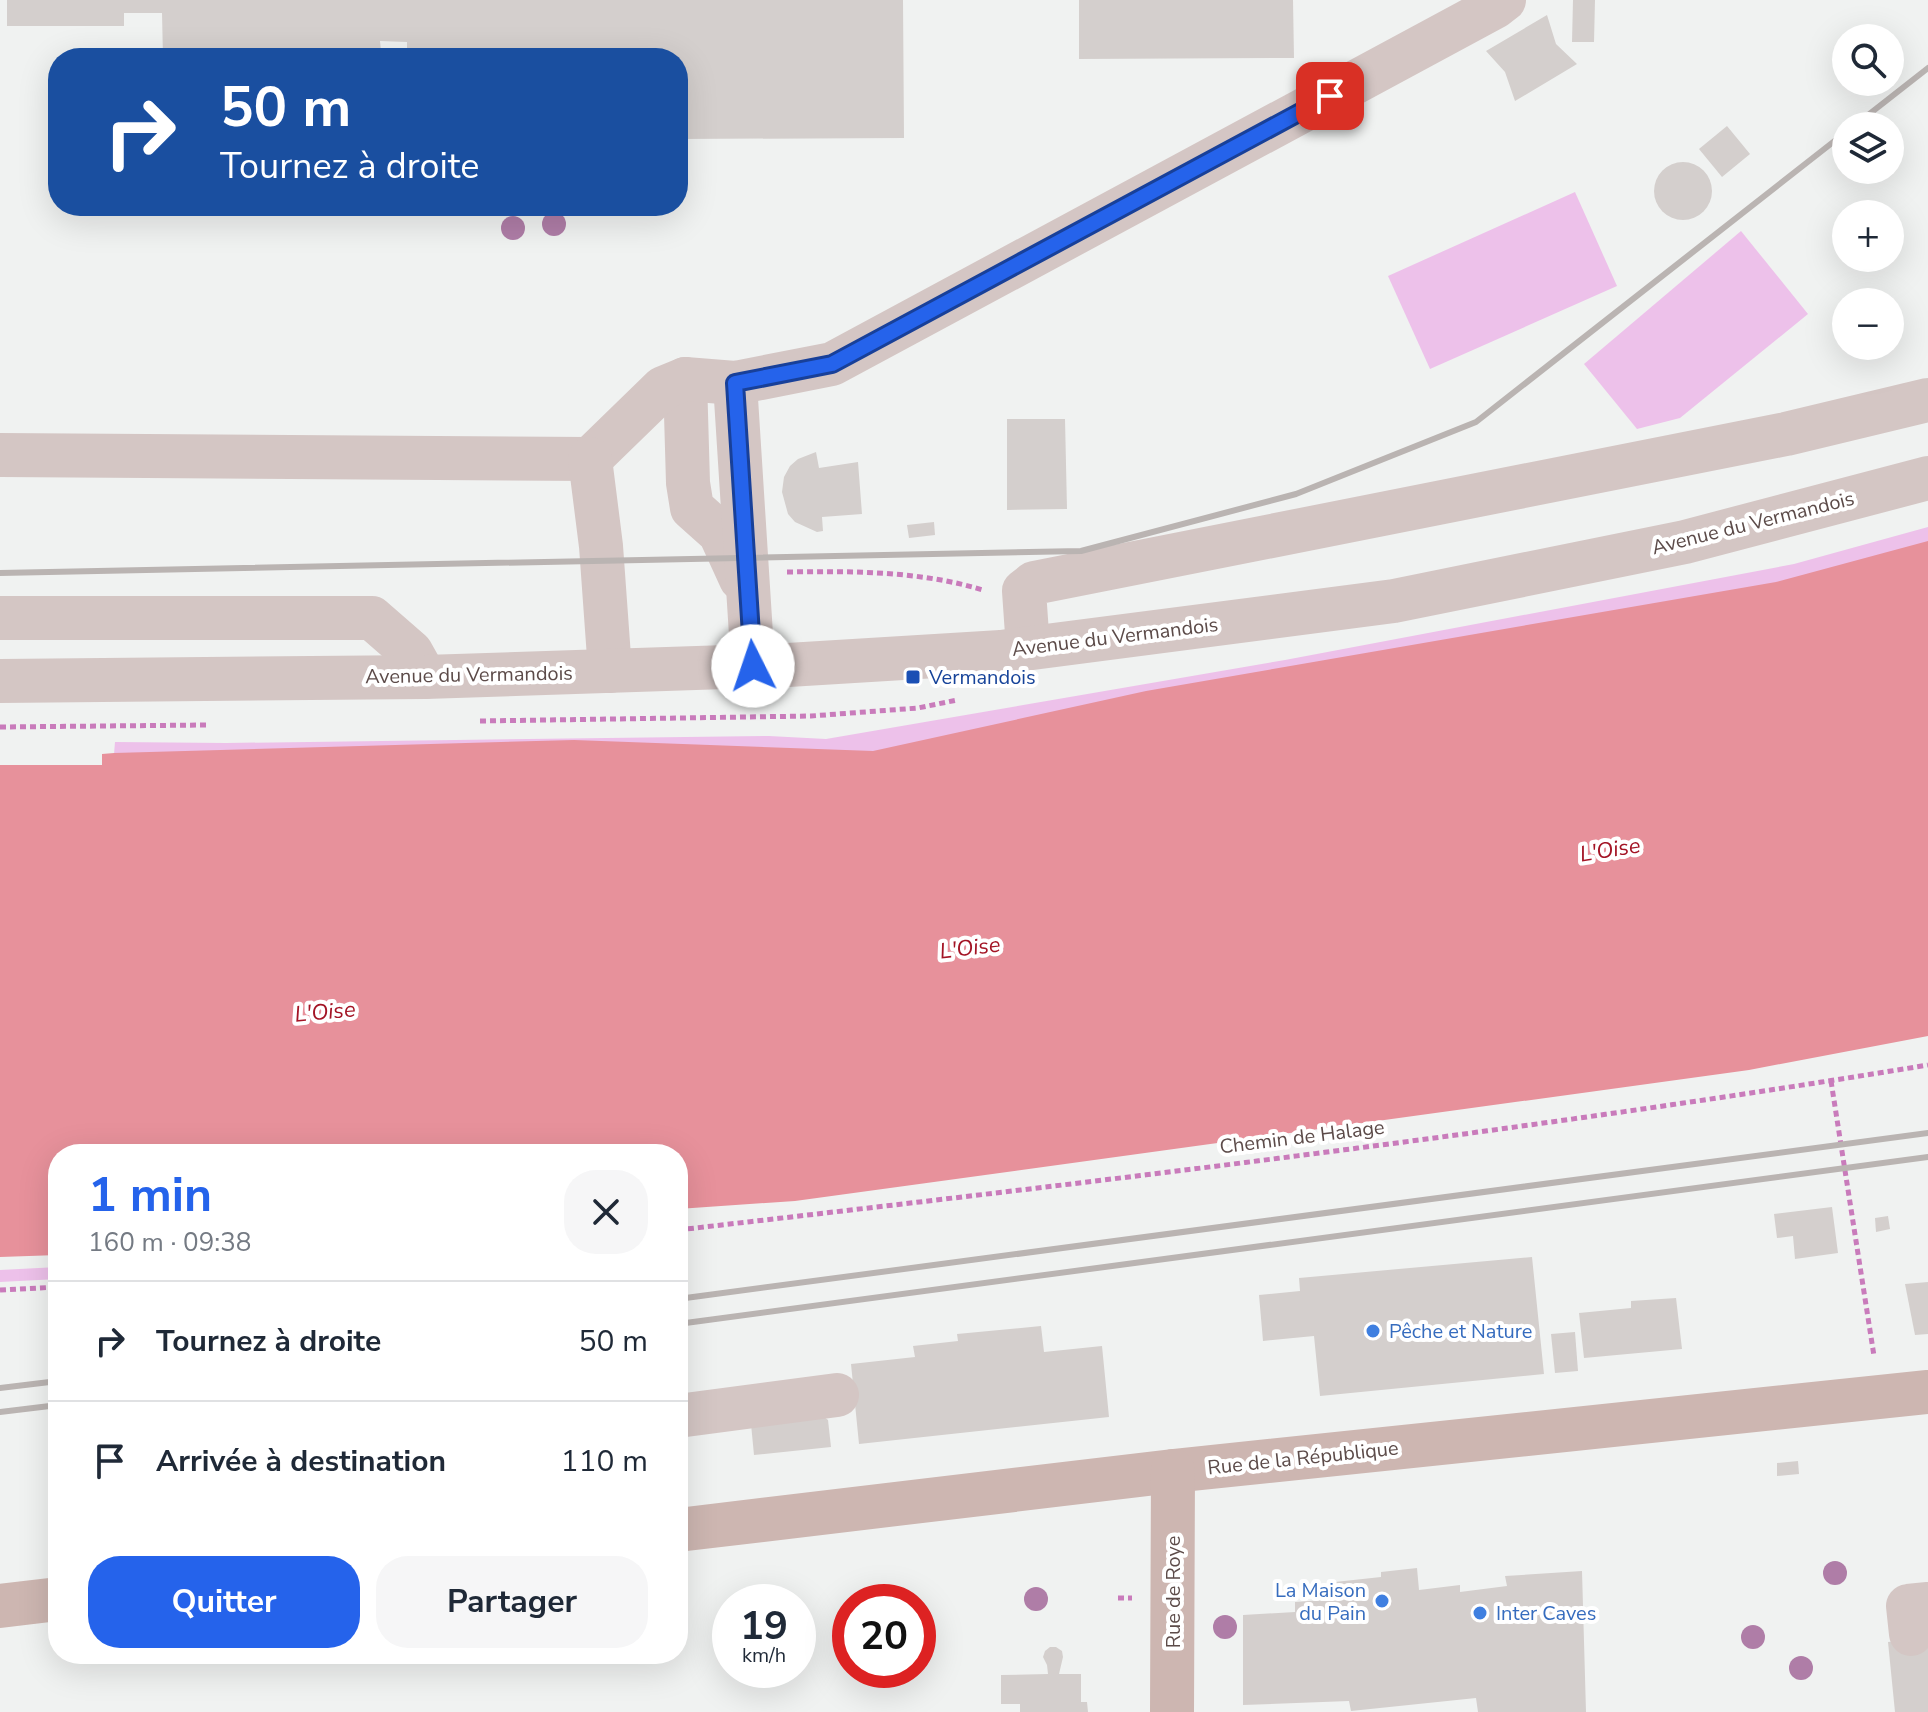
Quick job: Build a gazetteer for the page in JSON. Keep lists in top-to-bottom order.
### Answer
{
  "streets": {
    "main road": ["Rue de la République", "Rue de Roye"],
    "street": ["Avenue du Vermandois"],
    "path": ["Chemin de Halage"]
  },
  "crossings": [
    ["Rue de la République", "Rue de Roye"]
  ],
  "water": ["L'Oise"],
  "places": {
    "transit": ["Vermandois"],
    "other": ["Pêche et Nature", "La Maison du Pain", "Inter Caves"]
  },
  "page": {
    "map_buttons": ["+", "−"],
    "turn": ["50 m", "Tournez à droite"],
    "heading": ["1 min", "160 m · 09:38"],
    "list": [
      {
        "name": "Tournez à droite",
        "value": "50 m"
      },
      {
        "name": "Arrivée à destination",
        "value": "110 m"
      }
    ],
    "buttons": ["Quitter", "Partager"],
    "speed": "19 km/h",
    "limit": "20"
  }
}
